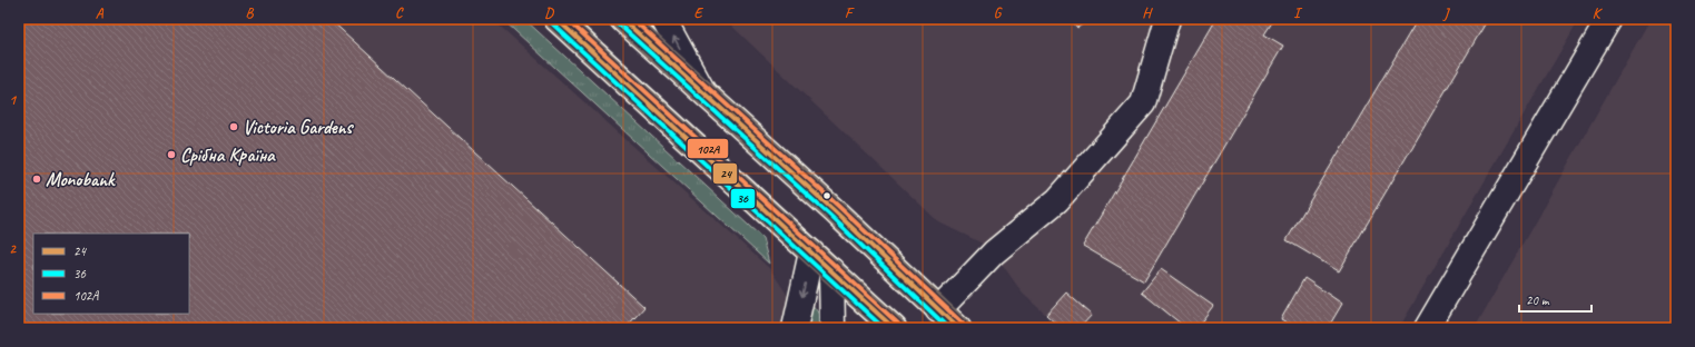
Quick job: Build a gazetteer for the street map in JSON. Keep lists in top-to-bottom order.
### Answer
{
  "places": ["Victoria Gardens", "Срібна Країна", "Monobank"],
  "lines": ["transit line 24", "transit line 102А", "transit line 36"],
  "legend": ["24", "36", "102А"],
  "scale_bar": "20 m",
  "grid": {
    "columns": [
      "A",
      "B",
      "C",
      "D",
      "E",
      "F",
      "G",
      "H",
      "I",
      "J",
      "K"
    ],
    "rows": ["1", "2"]
  }
}
